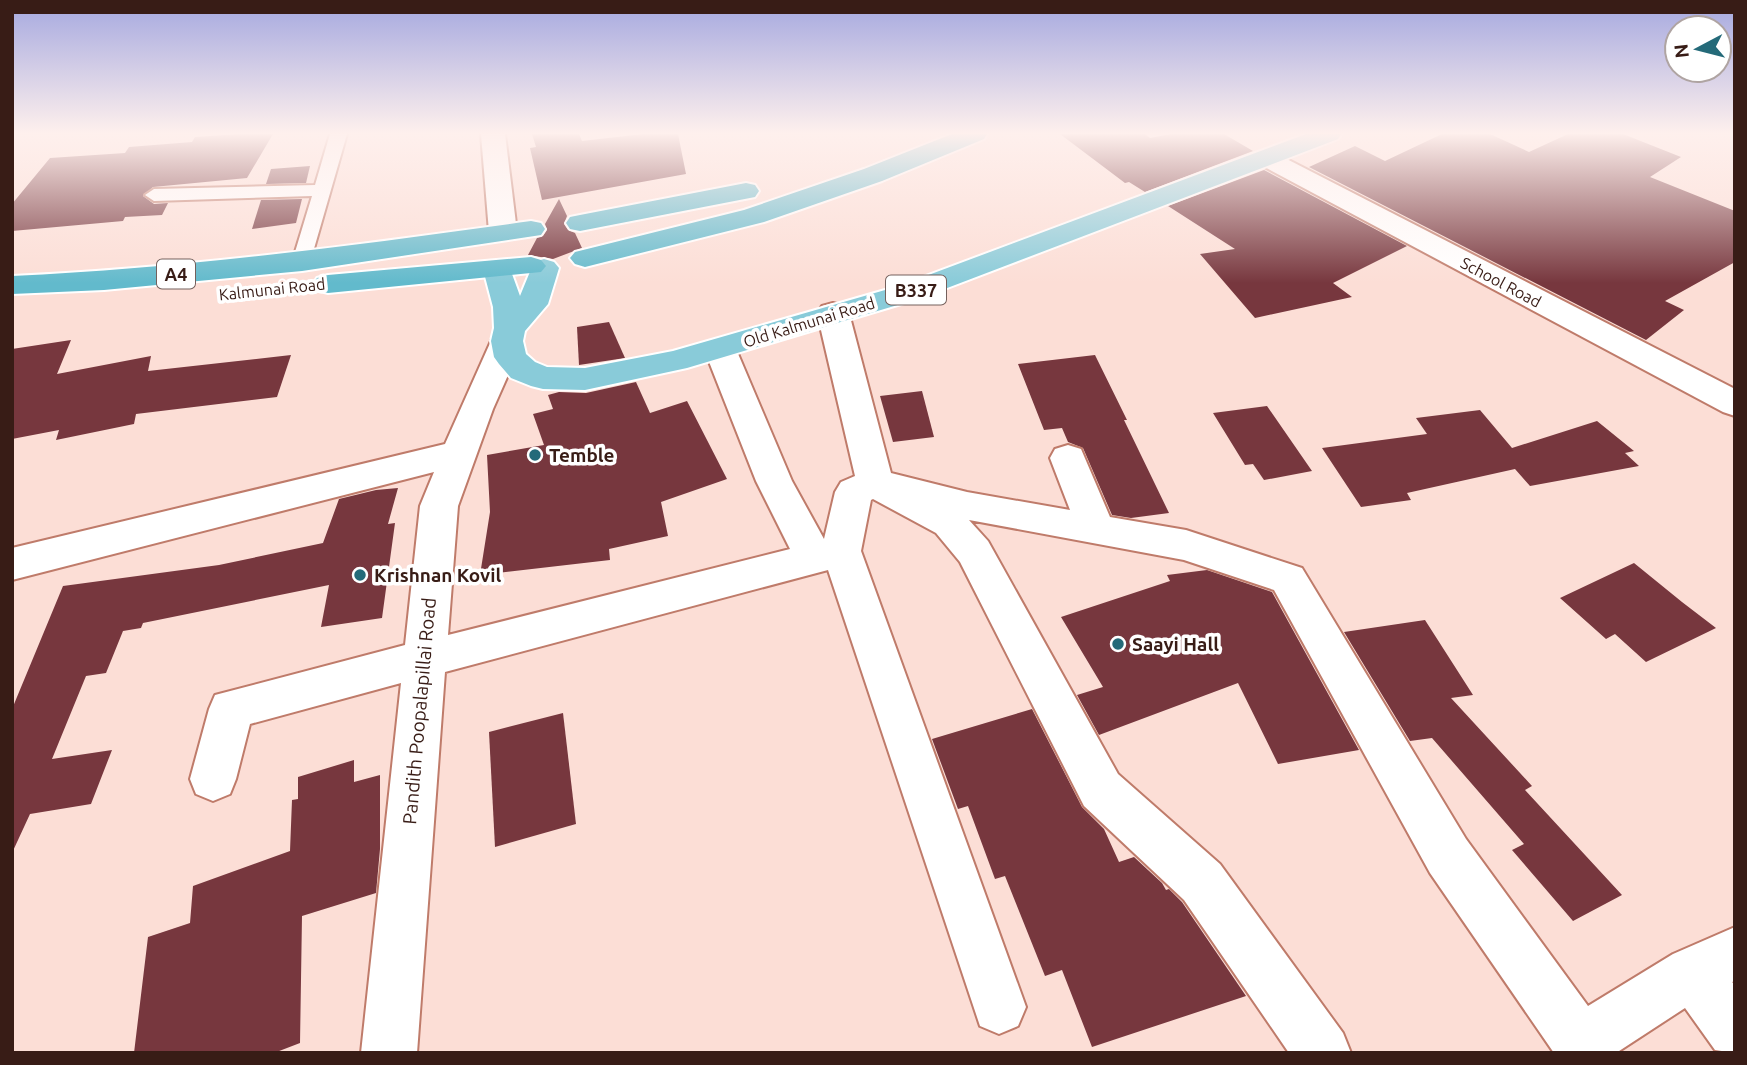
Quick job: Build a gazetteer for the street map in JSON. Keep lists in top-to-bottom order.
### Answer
{
  "streets": {
    "highway": ["A4", "Kalmunai Road"],
    "main road": ["B337", "Old Kalmunai Road"],
    "street": ["School Road", "Pandith Poopalapillai Road"]
  },
  "crossings": [
    ["Kalmunai Road", "Old Kalmunai Road"],
    ["Old Kalmunai Road", "Pandith Poopalapillai Road"]
  ],
  "places": ["Temble", "Krishnan Kovil", "Saayi Hall"],
  "north": "left"
}
